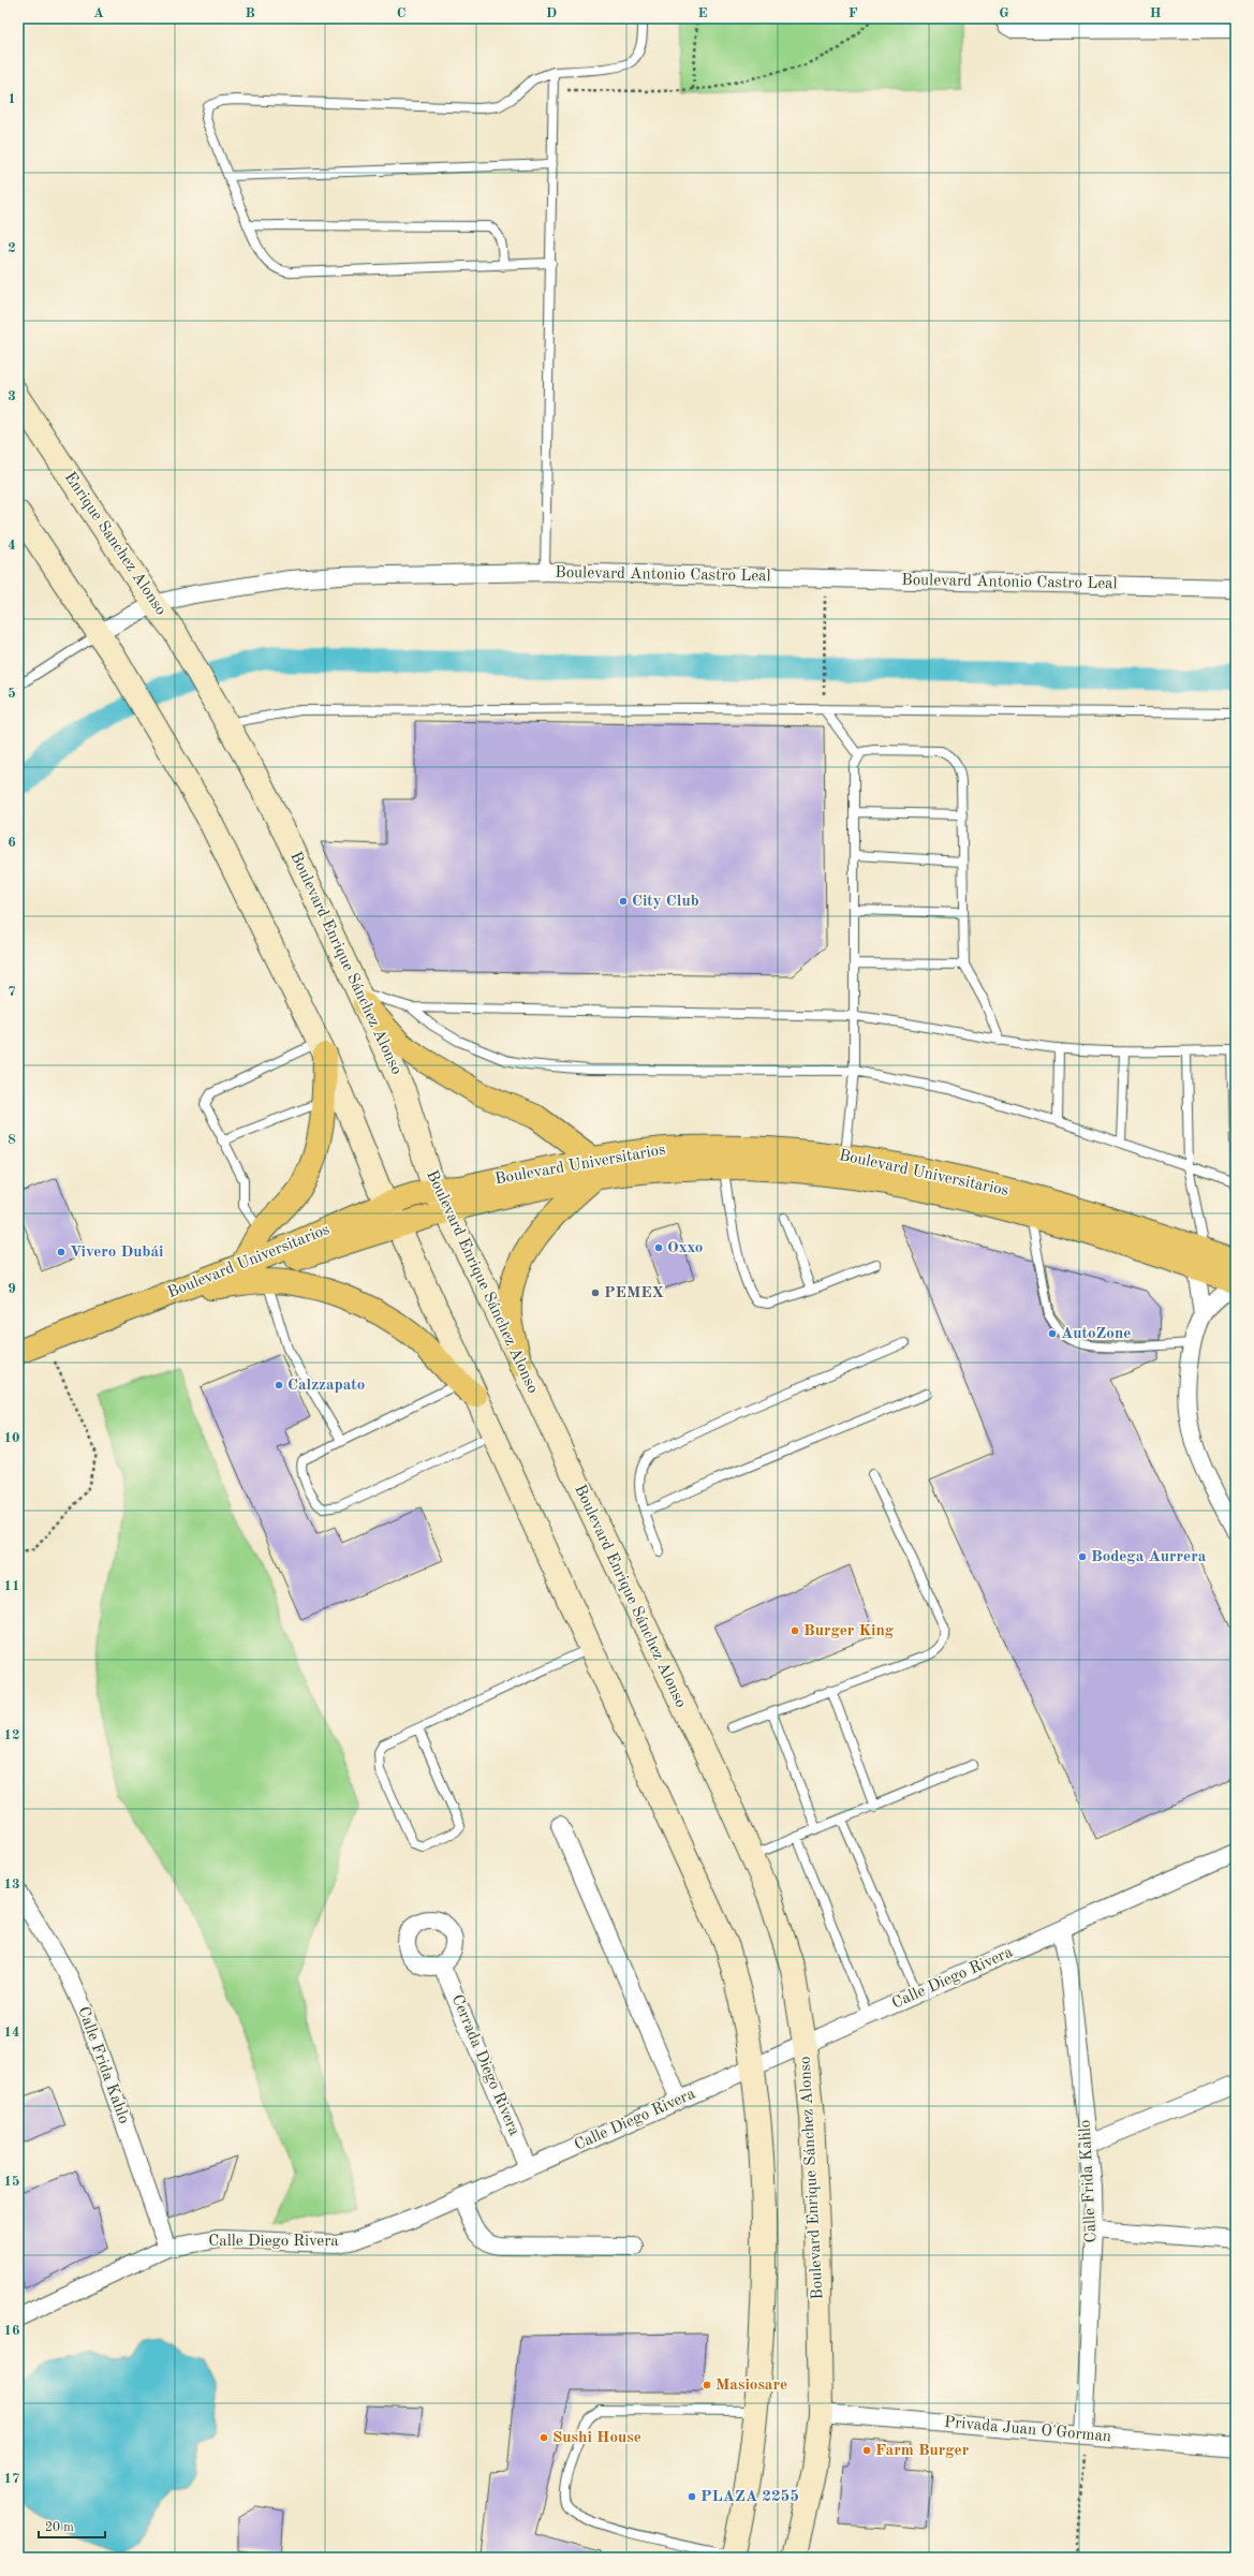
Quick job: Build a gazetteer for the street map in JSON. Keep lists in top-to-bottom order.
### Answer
{
  "streets": {
    "main road": ["Enrique Sanchez Alonso", "Boulevard Enrique Sánchez Alonso", "Boulevard Universitarios"],
    "street": [
      "Boulevard Antonio Castro Leal",
      "Calle Diego Rivera",
      "Calle Frida Kahlo",
      "Cerrada Diego Rivera",
      "Privada Juan O'Gorman"
    ]
  },
  "crossings": [
    ["Enrique Sanchez Alonso", "Boulevard Antonio Castro Leal"],
    ["Enrique Sanchez Alonso", "Boulevard Enrique Sánchez Alonso"],
    ["Boulevard Enrique Sánchez Alonso", "Boulevard Universitarios"],
    ["Boulevard Enrique Sánchez Alonso", "Calle Diego Rivera"],
    ["Boulevard Enrique Sánchez Alonso", "Privada Juan O'Gorman"],
    ["Calle Diego Rivera", "Calle Frida Kahlo"],
    ["Calle Diego Rivera", "Cerrada Diego Rivera"],
    ["Calle Frida Kahlo", "Privada Juan O'Gorman"]
  ],
  "places": [
    "City Club",
    "Oxxo",
    "Vivero Dubái",
    "PEMEX",
    "AutoZone",
    "Calzzapato",
    "Bodega Aurrera",
    "Burger King",
    "Masiosare",
    "Sushi House",
    "Farm Burger",
    "PLAZA 2255"
  ],
  "scale_bar": "20 m",
  "grid": {
    "columns": [
      "A",
      "B",
      "C",
      "D",
      "E",
      "F",
      "G",
      "H"
    ],
    "rows": [
      "1",
      "2",
      "3",
      "4",
      "5",
      "6",
      "7",
      "8",
      "9",
      "10",
      "11",
      "12",
      "13",
      "14",
      "15",
      "16",
      "17"
    ]
  }
}
